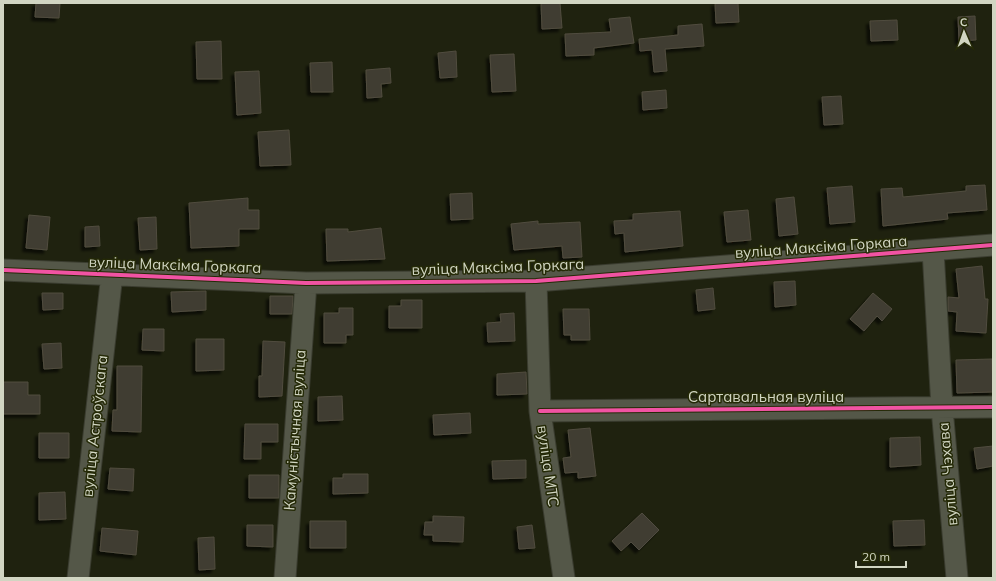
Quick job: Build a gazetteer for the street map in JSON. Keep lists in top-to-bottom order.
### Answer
{
  "streets": {
    "street": [
      "вуліца Максіма Горкага",
      "Сартавальная вуліца",
      "вуліца Астроўскага",
      "Камуністычная вуліца",
      "вуліца МТС",
      "вуліца Чэхава"
    ]
  },
  "crossings": [
    ["вуліца Максіма Горкага", "вуліца Астроўскага"],
    ["вуліца Максіма Горкага", "Камуністычная вуліца"],
    ["вуліца Максіма Горкага", "вуліца МТС"],
    ["вуліца Максіма Горкага", "вуліца Чэхава"],
    ["Сартавальная вуліца", "вуліца МТС"],
    ["Сартавальная вуліца", "вуліца Чэхава"]
  ],
  "scale_bar": "20 m",
  "north": "top"
}
